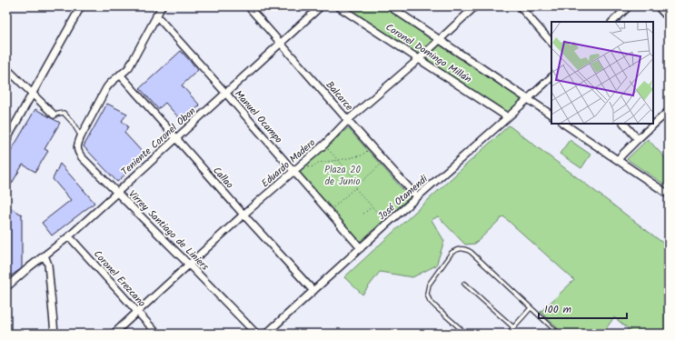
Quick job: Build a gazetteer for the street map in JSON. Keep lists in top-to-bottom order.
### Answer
{
  "streets": {
    "street": [
      "Coronel Domingo Millán",
      "Balcarce",
      "Manuel Ocampo",
      "Teniente Coronel Obon",
      "Eduardo Madero",
      "Callao",
      "José Otamendi",
      "Virrey Santiago de Liniers",
      "Coronel Erezcano"
    ]
  },
  "crossings": [
    ["Coronel Domingo Millán", "Eduardo Madero"],
    ["Coronel Domingo Millán", "José Otamendi"],
    ["Balcarce", "Teniente Coronel Obon"],
    ["Balcarce", "Eduardo Madero"],
    ["Balcarce", "José Otamendi"],
    ["Manuel Ocampo", "Teniente Coronel Obon"],
    ["Manuel Ocampo", "Eduardo Madero"],
    ["Manuel Ocampo", "José Otamendi"],
    ["Teniente Coronel Obon", "Callao"],
    ["Teniente Coronel Obon", "Virrey Santiago de Liniers"],
    ["Teniente Coronel Obon", "Coronel Erezcano"],
    ["Eduardo Madero", "Callao"],
    ["Eduardo Madero", "Virrey Santiago de Liniers"],
    ["Eduardo Madero", "Coronel Erezcano"],
    ["Callao", "José Otamendi"]
  ],
  "parks": ["Plaza 20 de Junio"],
  "scale_bar": "100 m"
}
